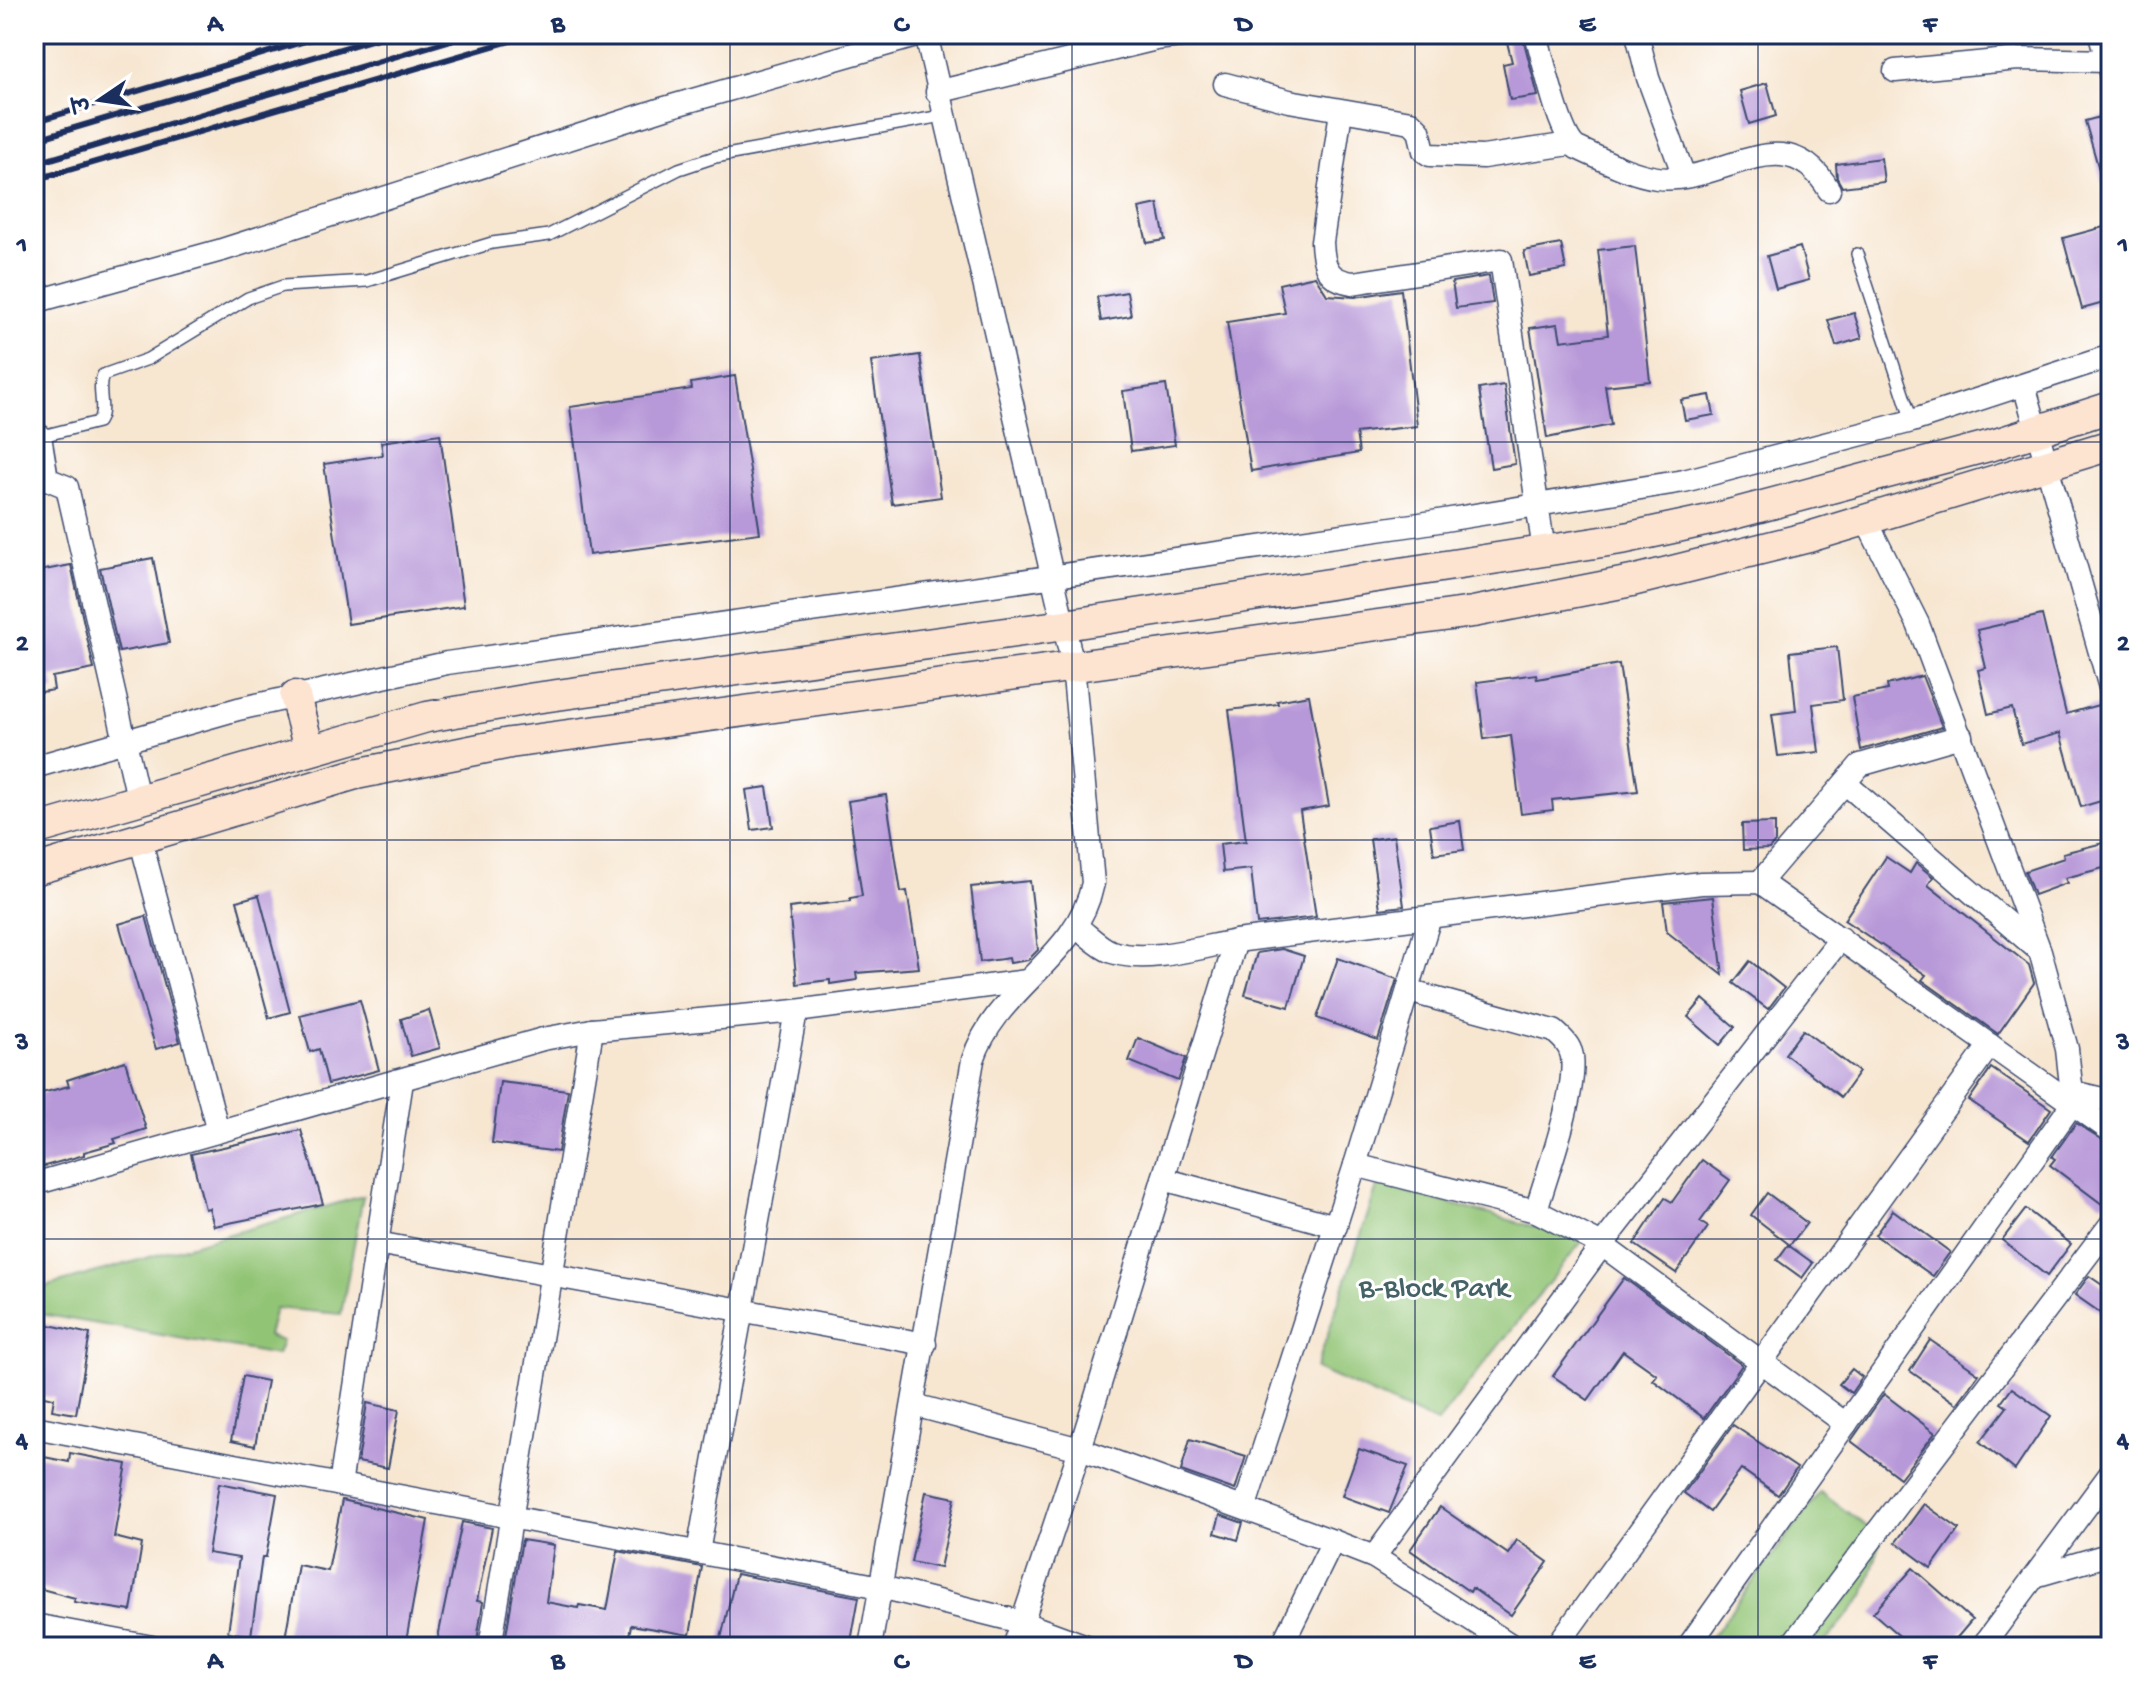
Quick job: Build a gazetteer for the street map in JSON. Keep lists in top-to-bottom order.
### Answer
{
  "parks": ["B-Block Park"],
  "north": "left",
  "grid": {
    "columns": [
      "A",
      "B",
      "C",
      "D",
      "E",
      "F"
    ],
    "rows": [
      "1",
      "2",
      "3",
      "4"
    ]
  }
}
